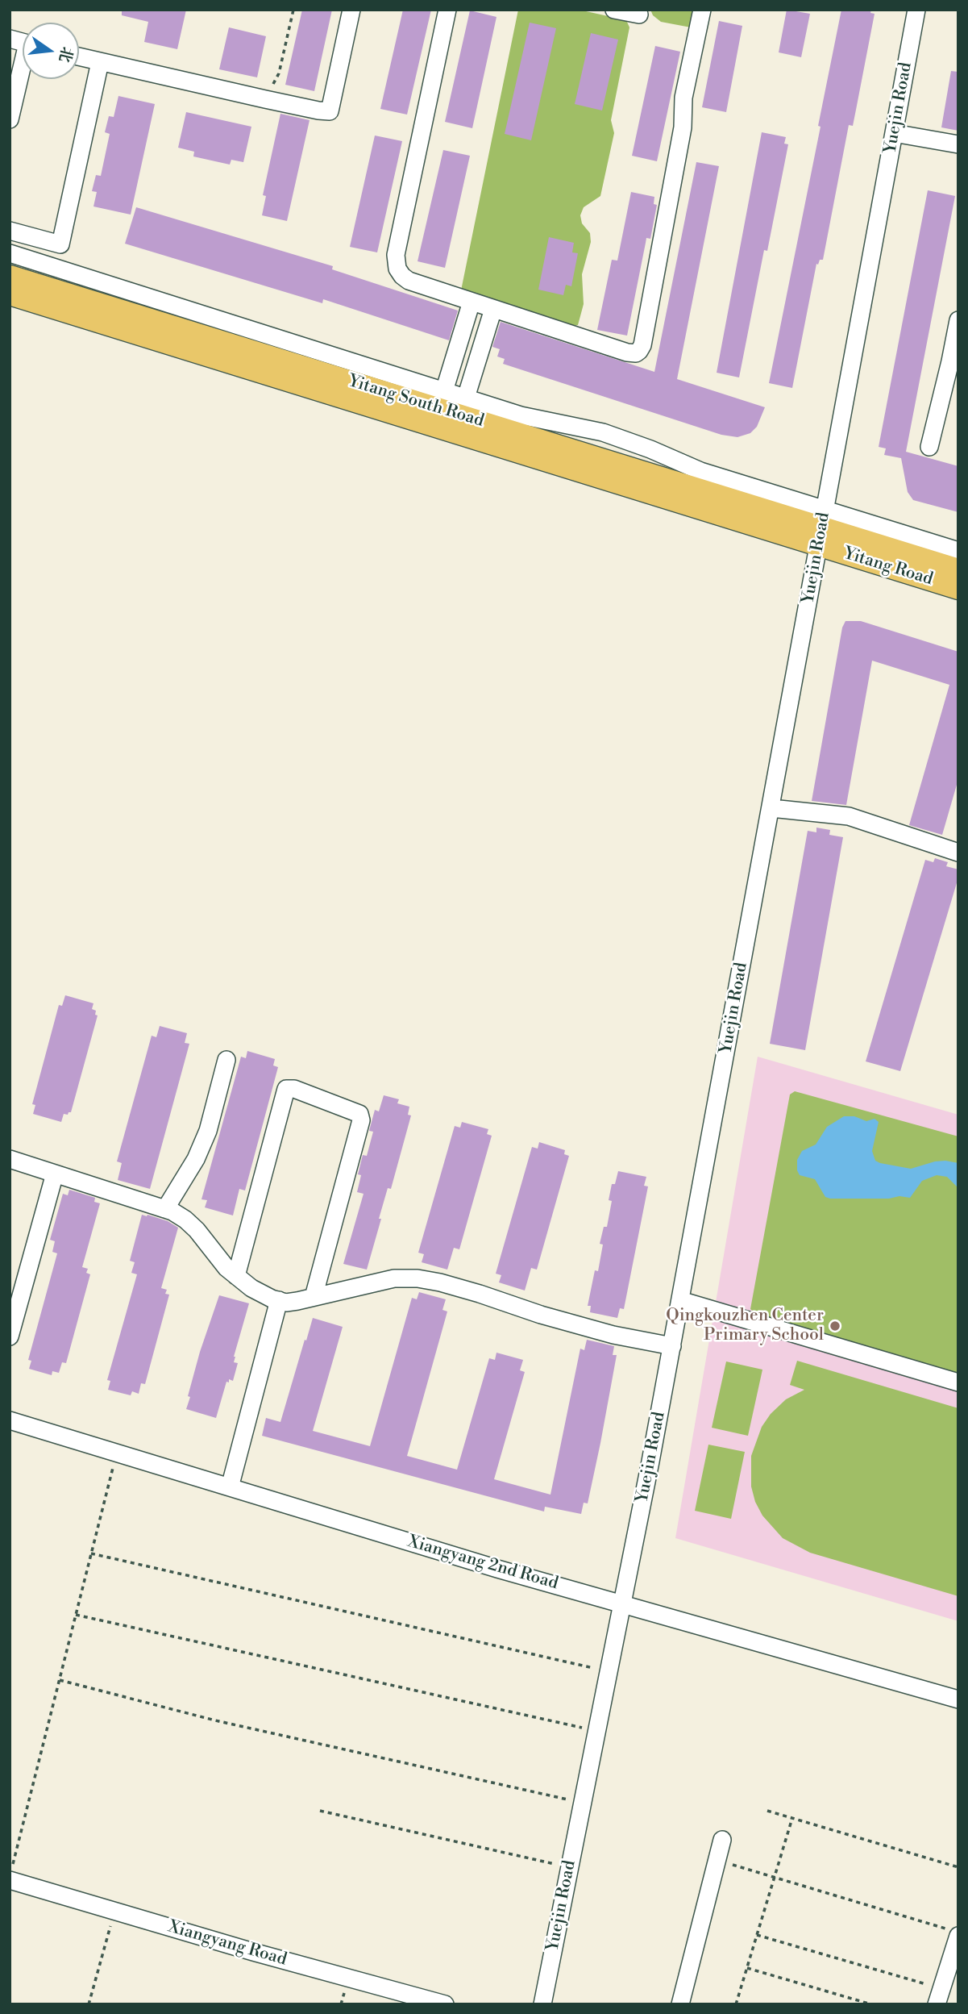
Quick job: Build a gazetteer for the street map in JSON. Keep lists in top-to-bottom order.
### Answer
{
  "streets": {
    "main road": ["Yitang South Road", "Yitang Road"],
    "street": ["Yuejin Road", "Xiangyang 2nd Road", "Xiangyang Road"]
  },
  "crossings": [
    ["Yuejin Road", "Yitang South Road"],
    ["Yuejin Road", "Yitang Road"],
    ["Yuejin Road", "Xiangyang 2nd Road"],
    ["Yitang South Road", "Yitang Road"]
  ],
  "places": ["Qingkouzhen Center Primary School"],
  "north": "right"
}
